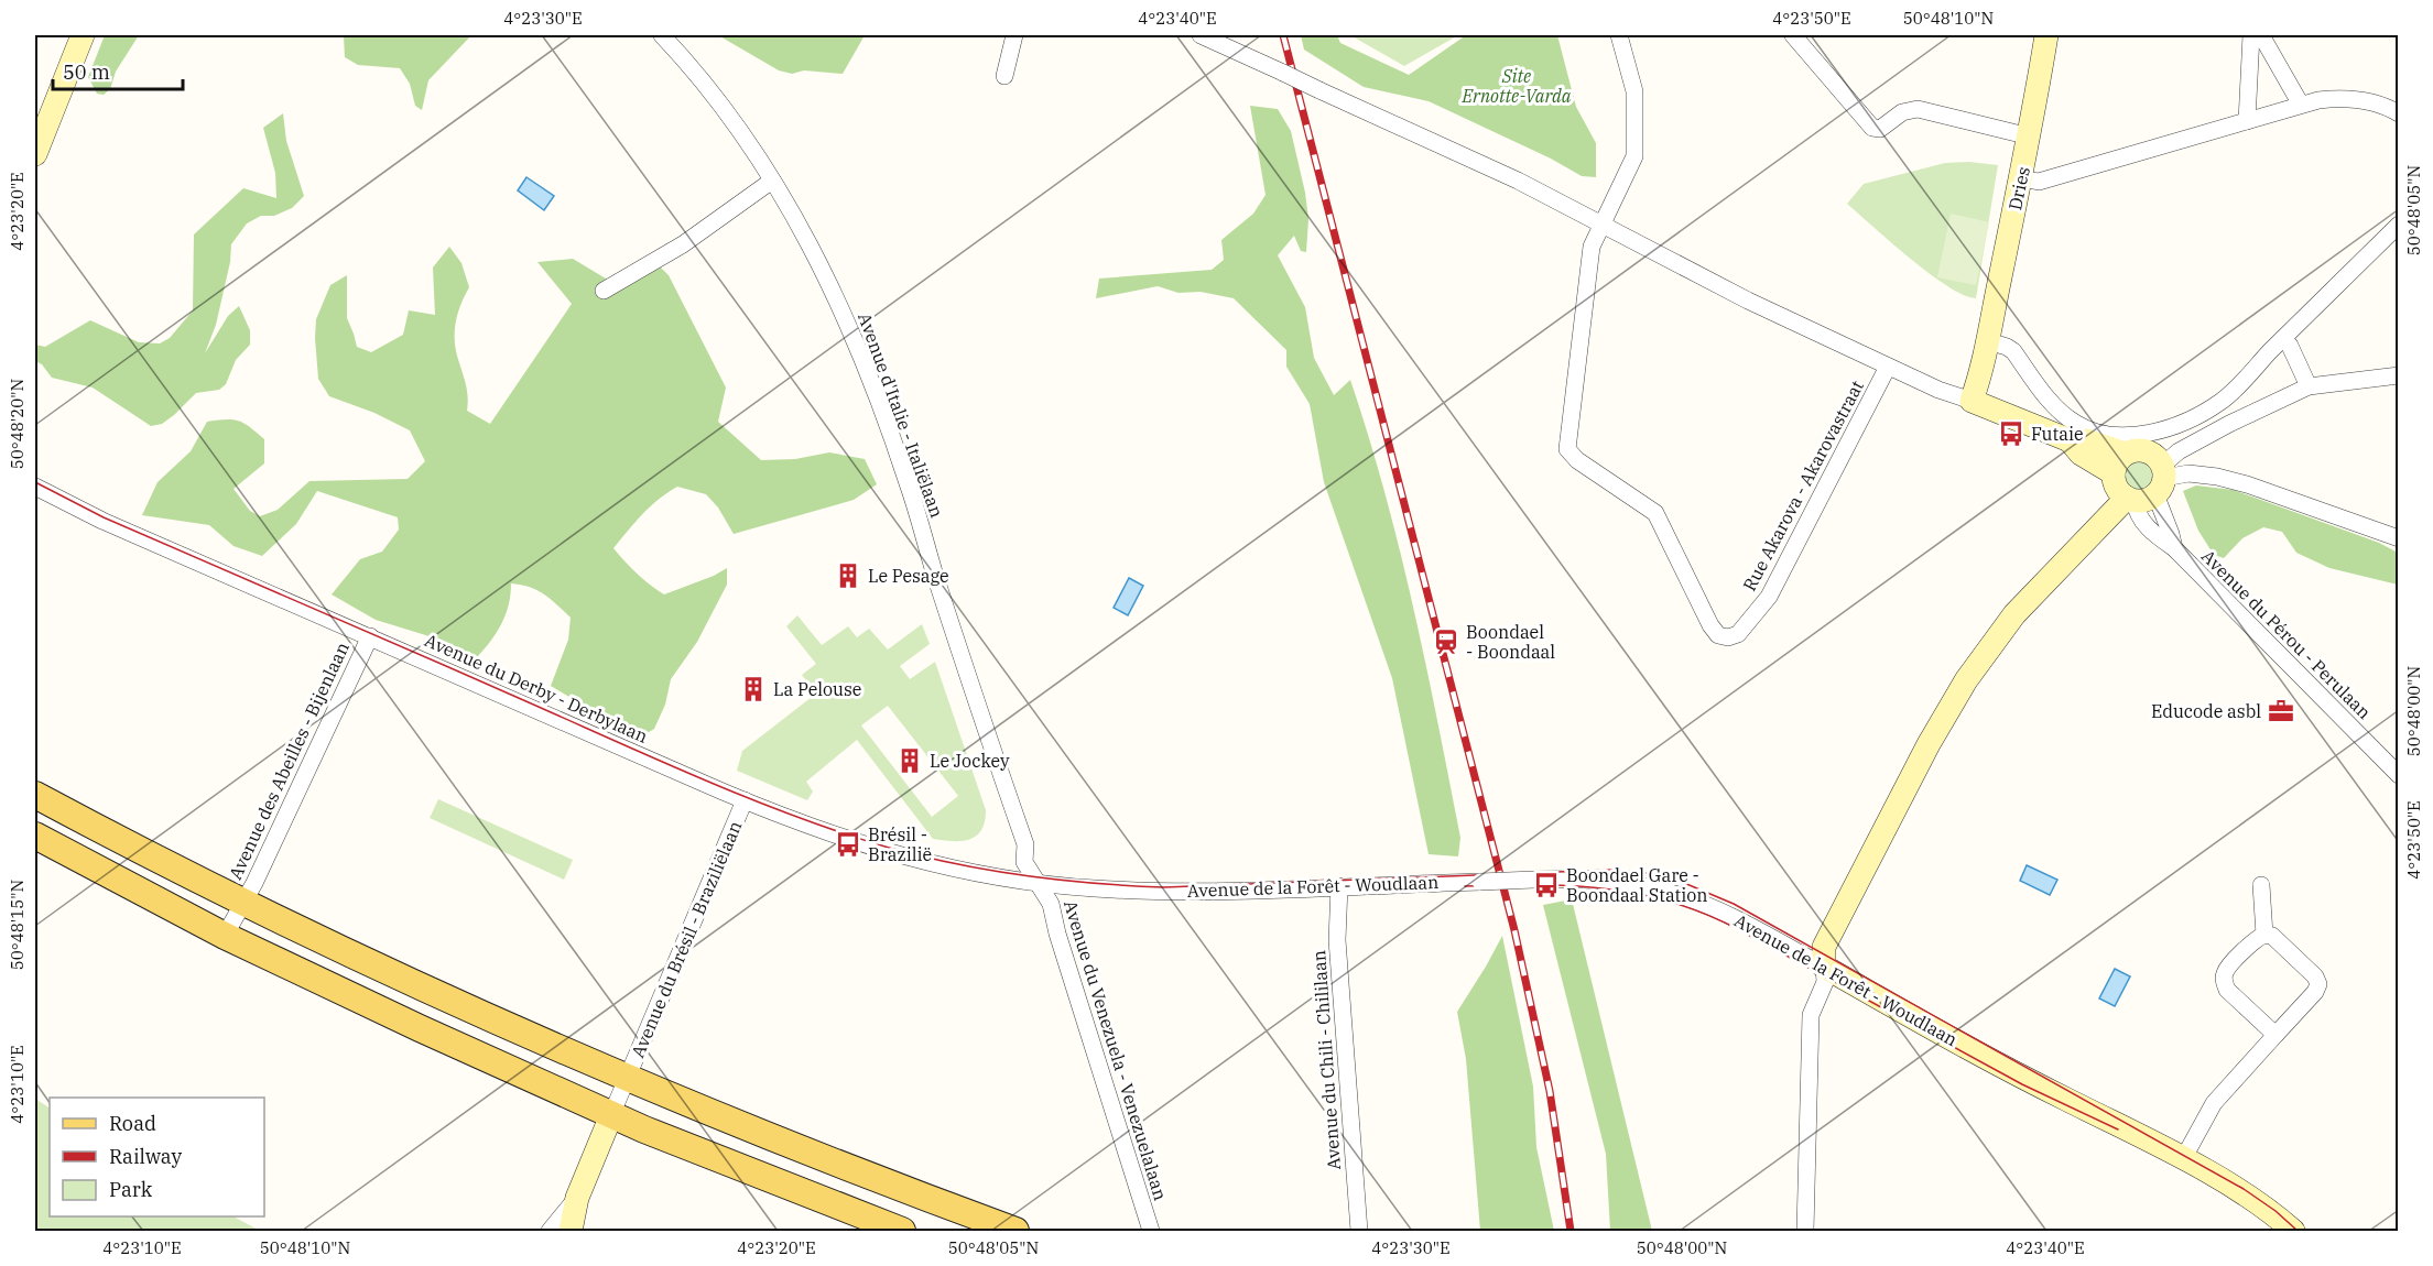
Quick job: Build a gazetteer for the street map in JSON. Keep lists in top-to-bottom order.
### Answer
{
  "streets": {
    "street": [
      "Dries",
      "Avenue d'Italie - Italiëlaan",
      "Rue Akarova - Akarovastraat",
      "Avenue du Pérou - Perulaan",
      "Avenue du Derby - Derbylaan",
      "Avenue des Abeilles - Bijenlaan",
      "Avenue de la Forêt - Woudlaan",
      "Avenue du Brésil - Braziliëlaan",
      "Avenue du Venezuela - Venezuelalaan",
      "Avenue du Chili - Chililaan"
    ]
  },
  "crossings": [
    ["Avenue d'Italie - Italiëlaan", "Avenue du Derby - Derbylaan"],
    ["Avenue d'Italie - Italiëlaan", "Avenue de la Forêt - Woudlaan"],
    ["Avenue d'Italie - Italiëlaan", "Avenue du Venezuela - Venezuelalaan"],
    ["Avenue du Derby - Derbylaan", "Avenue des Abeilles - Bijenlaan"],
    ["Avenue du Derby - Derbylaan", "Avenue de la Forêt - Woudlaan"],
    ["Avenue du Derby - Derbylaan", "Avenue du Brésil - Braziliëlaan"],
    ["Avenue du Derby - Derbylaan", "Avenue du Venezuela - Venezuelalaan"],
    ["Avenue de la Forêt - Woudlaan", "Avenue du Venezuela - Venezuelalaan"],
    ["Avenue de la Forêt - Woudlaan", "Avenue du Chili - Chililaan"]
  ],
  "parks": ["Site Ernotte-Varda"],
  "places": {
    "bus stop": ["Futaie", "Brésil - Brazilië", "Boondael Gare - Boondaal Station"],
    "building": ["Le Pesage", "La Pelouse", "Le Jockey"],
    "station": ["Boondael - Boondaal"],
    "office": ["Educode asbl"]
  },
  "legend": ["Road", "Railway", "Park"],
  "scale_bar": "50 m",
  "coordinates": [
    "4°23'30\"E",
    "4°23'40\"E",
    "4°23'50\"E",
    "50°48'10\"N",
    "50°48'05\"N",
    "4°23'20\"E",
    "50°48'20\"N",
    "50°48'00\"N",
    "50°48'15\"N",
    "4°23'10\"E"
  ]
}
